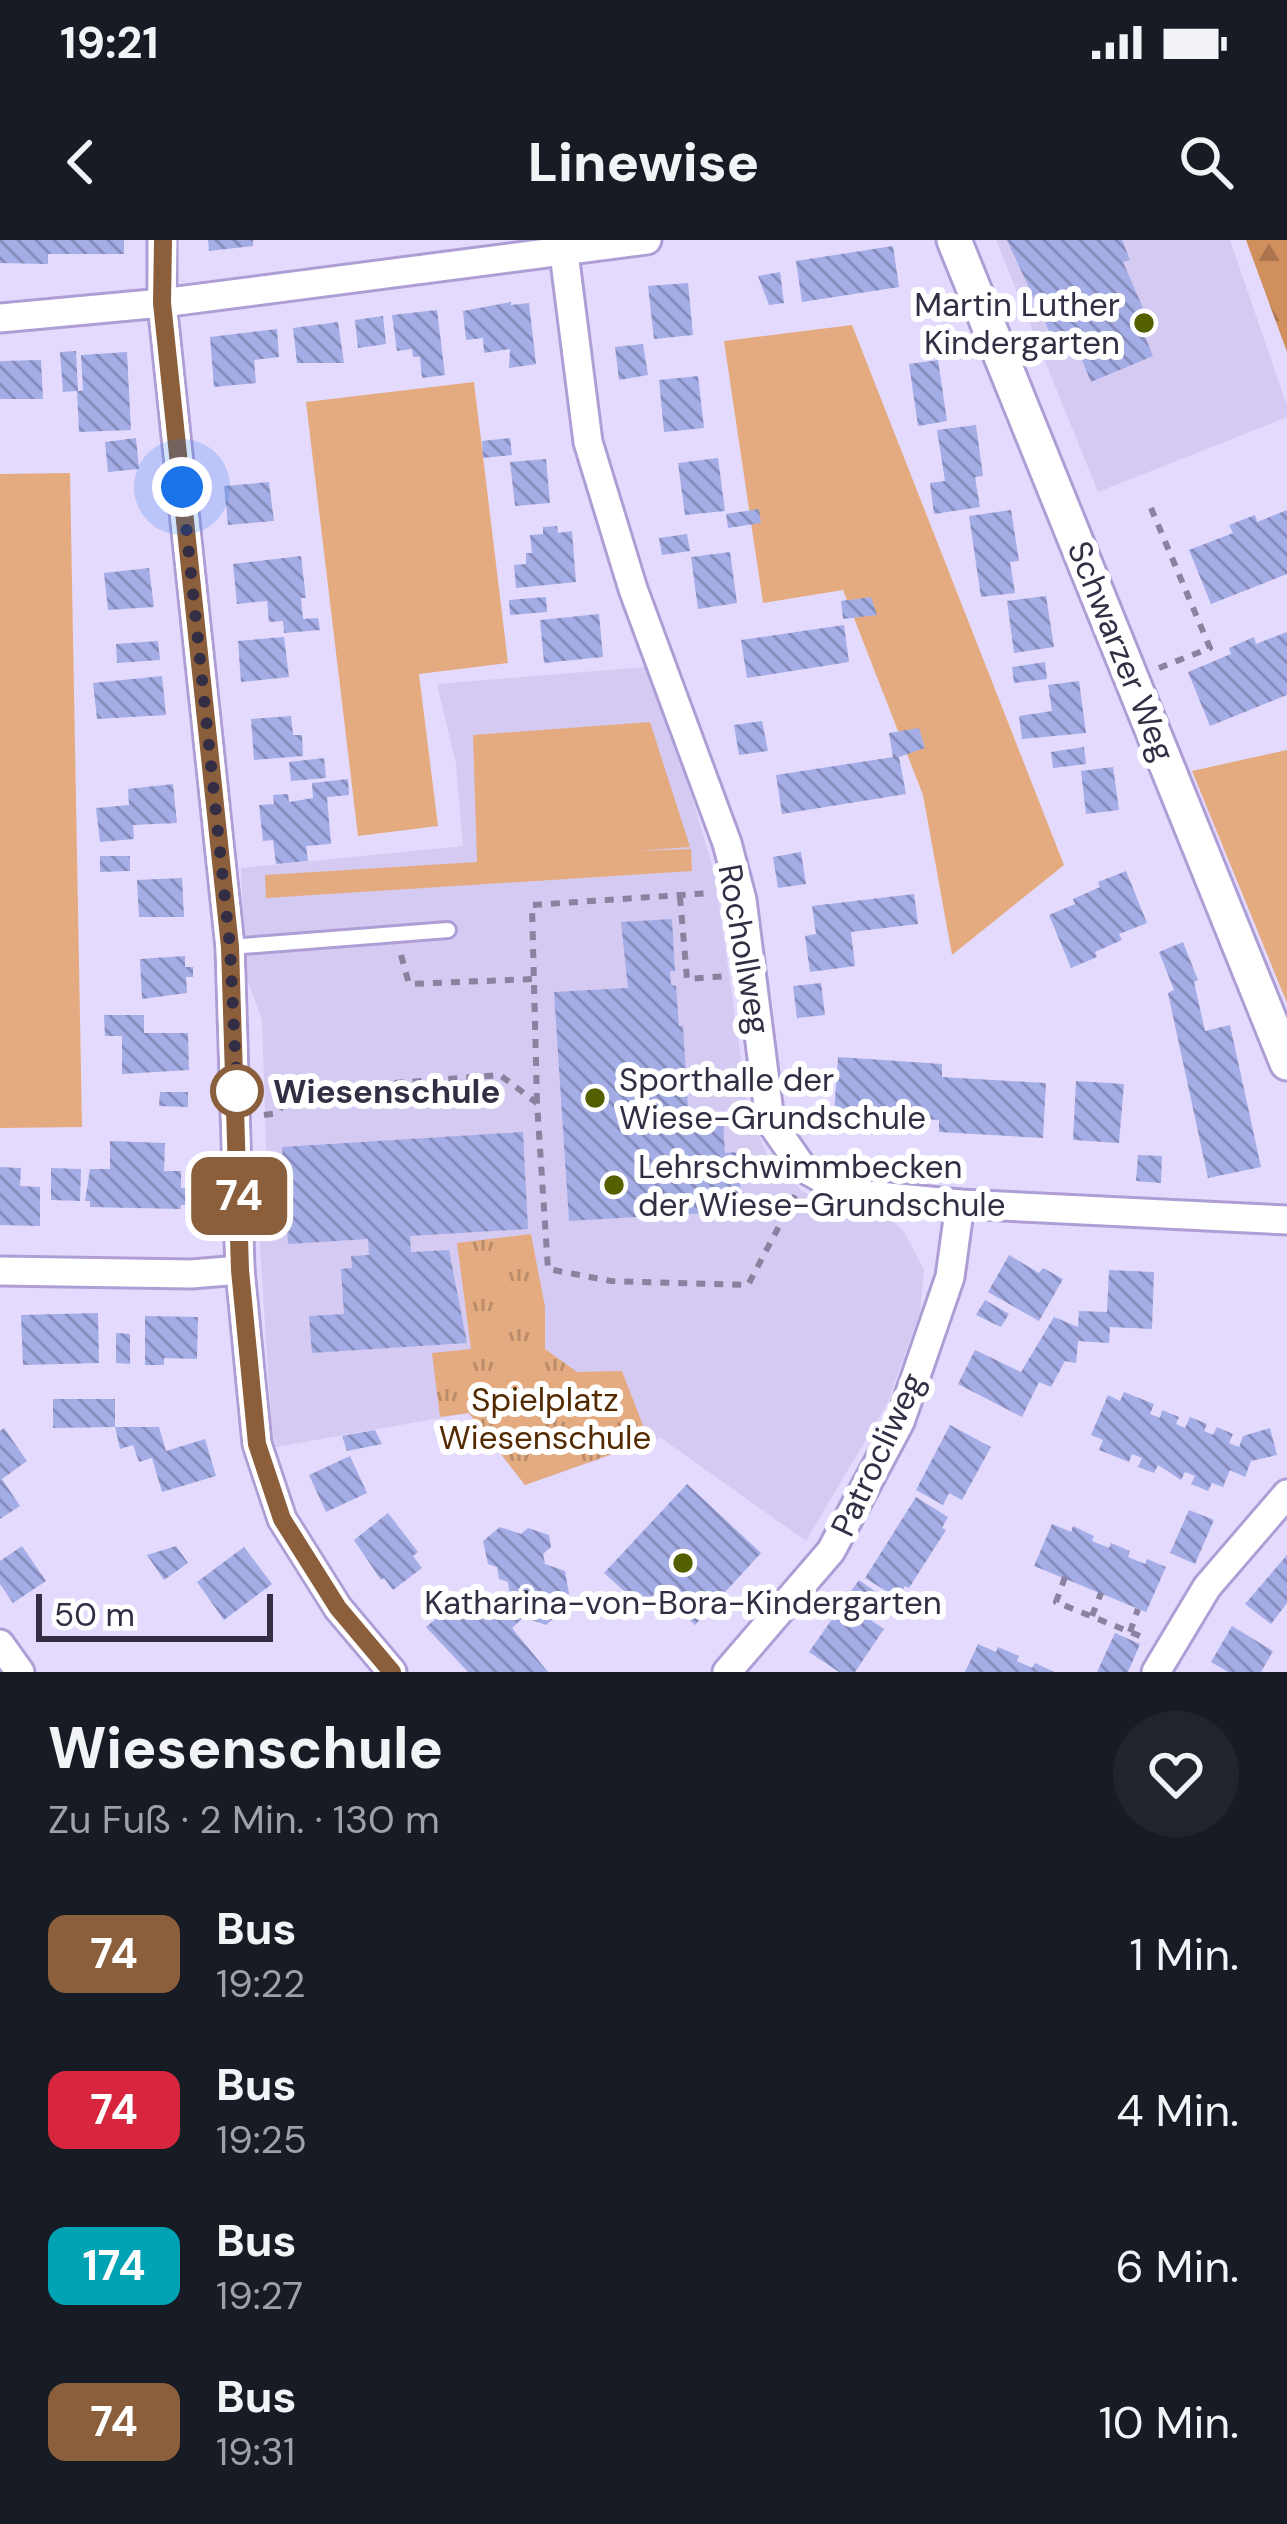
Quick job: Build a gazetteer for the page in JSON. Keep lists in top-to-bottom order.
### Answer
{
  "streets": {
    "street": ["Schwarzer Weg", "Rochollweg", "Patrocliweg"]
  },
  "parks": ["Spielplatz Wiesenschule"],
  "places": [
    "Martin Luther Kindergarten",
    "Wiesenschule",
    "Sporthalle der Wiese-Grundschule",
    "Lehrschwimmbecken der Wiese-Grundschule",
    "Katharina-von-Bora-Kindergarten"
  ],
  "lines": ["bus line 74"],
  "scale_bar": "50 m",
  "page": {
    "status": "19:21",
    "header": "Linewise",
    "on_map": "74",
    "scale": "50 m",
    "heading": ["Wiesenschule", "Zu Fuß · 2 Min. · 130 m"],
    "list": [
      {
        "mark": "74",
        "name": "Bus",
        "note": "19:22",
        "value": "1 Min."
      },
      {
        "mark": "74",
        "name": "Bus",
        "note": "19:25",
        "value": "4 Min."
      },
      {
        "mark": "174",
        "name": "Bus",
        "note": "19:27",
        "value": "6 Min."
      },
      {
        "mark": "74",
        "name": "Bus",
        "note": "19:31",
        "value": "10 Min."
      }
    ]
  }
}
